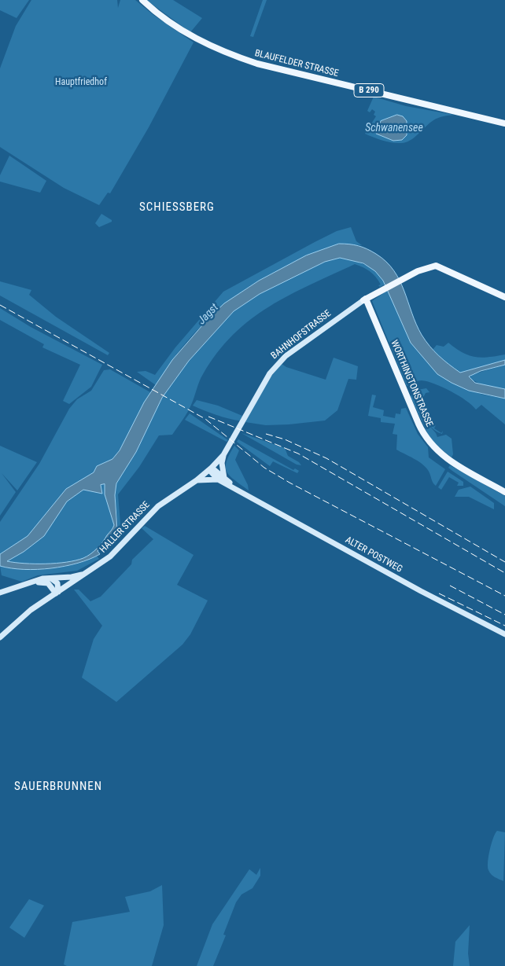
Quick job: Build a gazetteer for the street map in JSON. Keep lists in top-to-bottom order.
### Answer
{
  "streets": {
    "main road": [
      "BLAUFELDER STRASSE",
      "B 290",
      "BAHNHOFSTRASSE",
      "WORTHINGTONSTRASSE",
      "HALLER STRASSE",
      "ALTER POSTWEG"
    ]
  },
  "crossings": [
    ["BAHNHOFSTRASSE", "WORTHINGTONSTRASSE"],
    ["BAHNHOFSTRASSE", "HALLER STRASSE"],
    ["HALLER STRASSE", "ALTER POSTWEG"]
  ],
  "districts": ["SCHIESSBERG", "SAUERBRUNNEN"],
  "water": ["Schwanensee", "Jagst"],
  "parks": ["Hauptfriedhof"]
}
